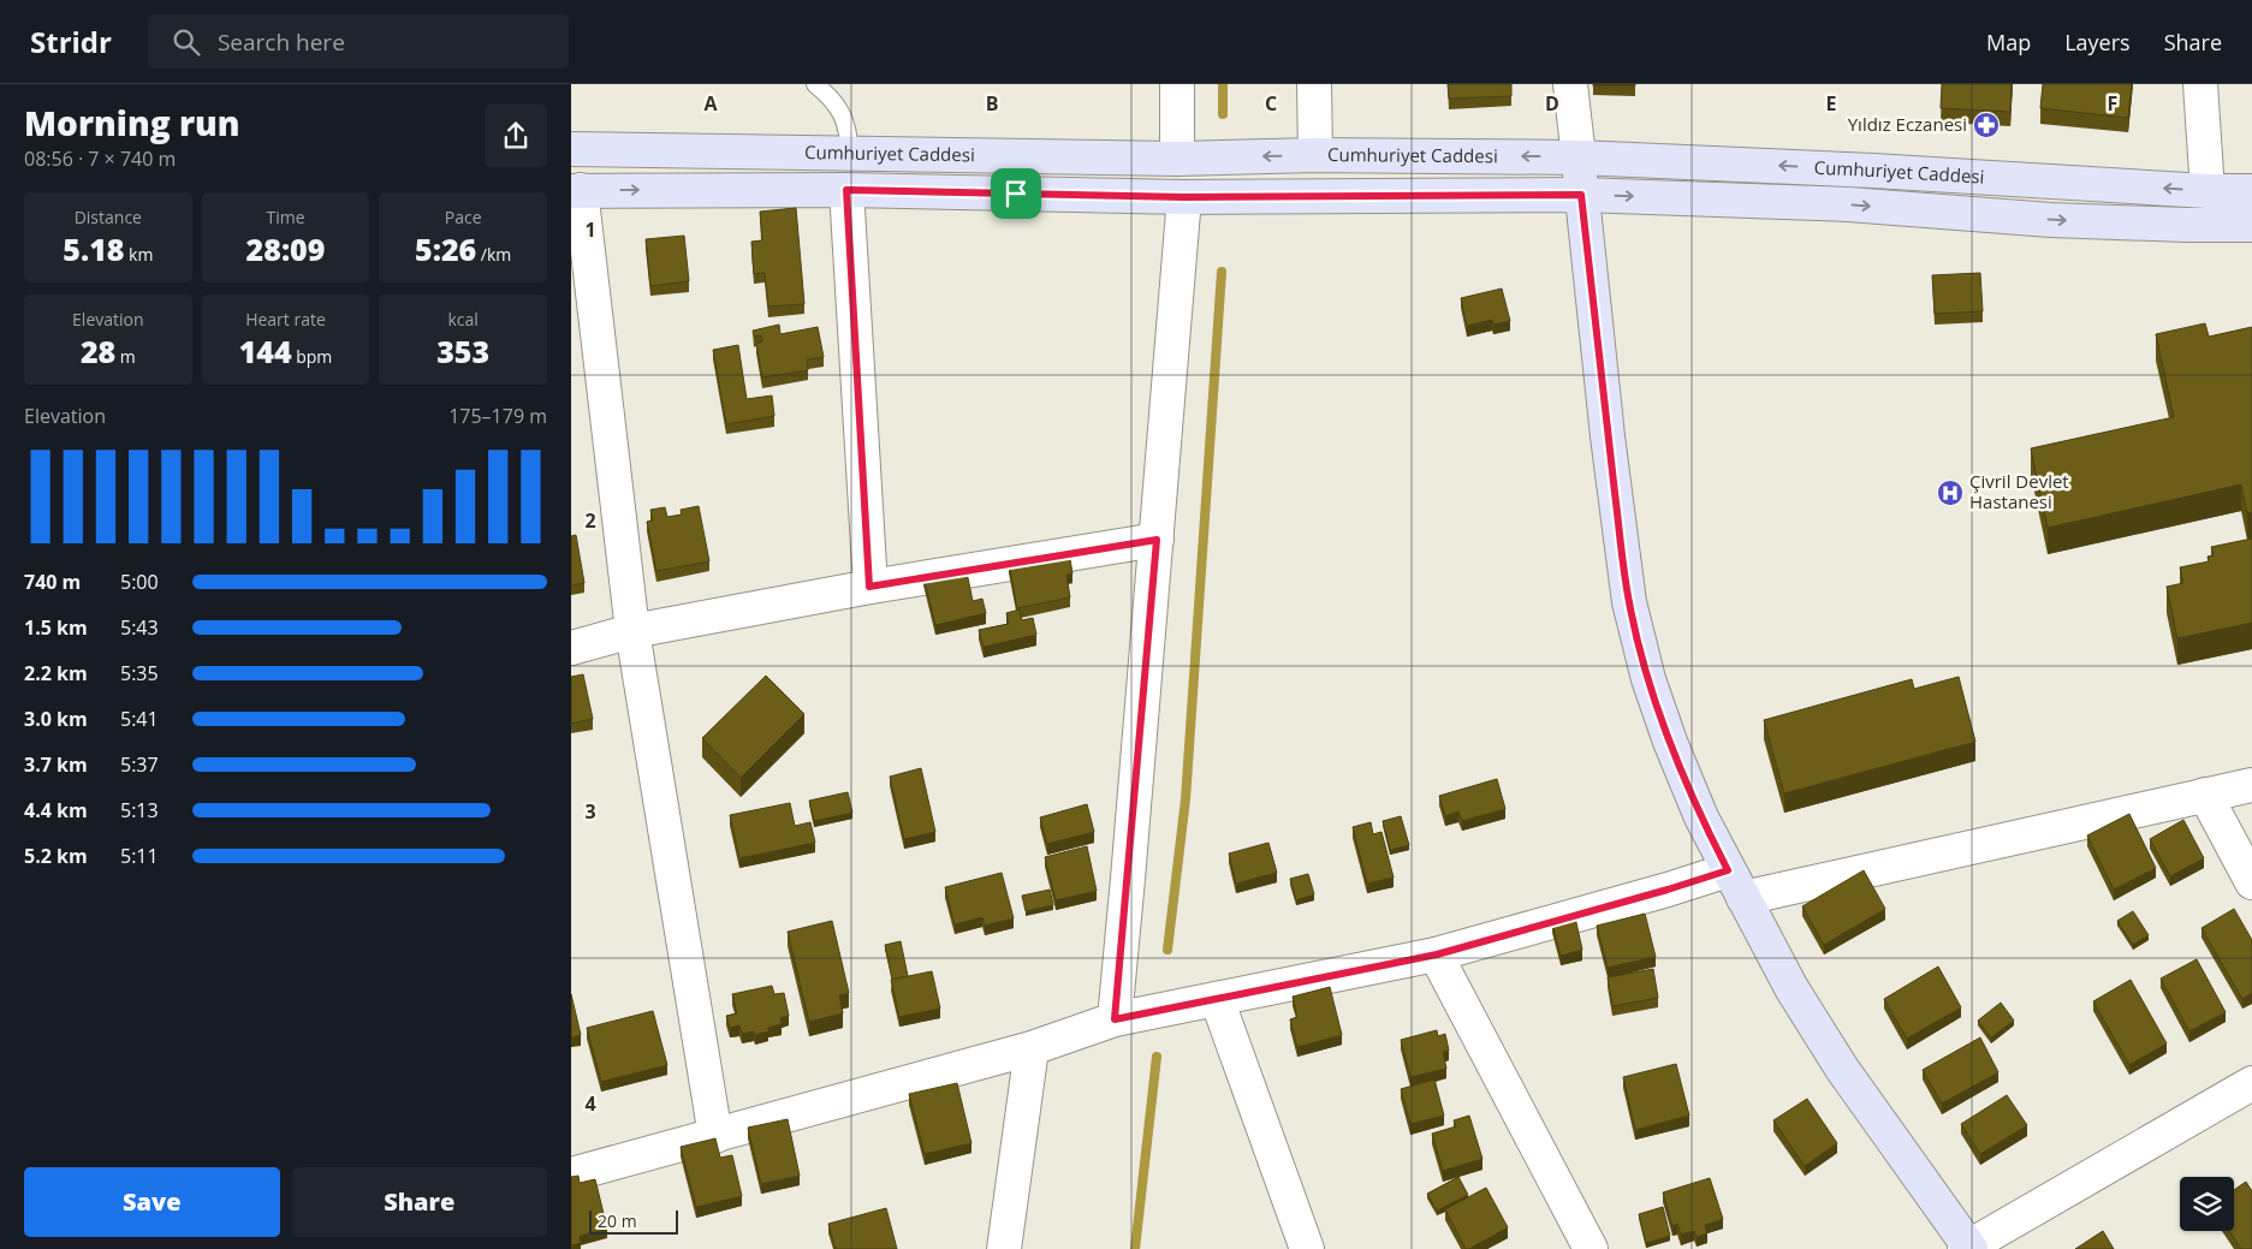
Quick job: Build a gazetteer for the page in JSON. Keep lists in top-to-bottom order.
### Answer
{
  "streets": {
    "main road": ["Cumhuriyet Caddesi"]
  },
  "places": {
    "pharmacy": ["Yıldız Eczanesi"],
    "hospital": ["Çivril Devlet Hastanesi"]
  },
  "scale_bar": "20 m",
  "page": {
    "header": "Stridr",
    "search": "Search here",
    "nav": ["Map", "Layers", "Share"],
    "heading": ["Morning run", "08:56 · 7 × 740 m"],
    "stats": [
      ["Distance", "5.18 km"],
      ["Time", "28:09"],
      ["Pace", "5:26 /km"],
      ["Elevation", "28 m"],
      ["Heart rate", "144 bpm"],
      ["kcal", "353"]
    ],
    "chart": ["Elevation", "175–179 m"],
    "list": [
      {
        "name": "740 m",
        "note": "5:00"
      },
      {
        "name": "1.5 km",
        "note": "5:43"
      },
      {
        "name": "2.2 km",
        "note": "5:35"
      },
      {
        "name": "3.0 km",
        "note": "5:41"
      },
      {
        "name": "3.7 km",
        "note": "5:37"
      },
      {
        "name": "4.4 km",
        "note": "5:13"
      },
      {
        "name": "5.2 km",
        "note": "5:11"
      }
    ],
    "buttons": ["Save", "Share"],
    "scale": "20 m"
  },
  "grid": {
    "columns": [
      "A",
      "B",
      "C",
      "D",
      "E",
      "F"
    ],
    "rows": [
      "1",
      "2",
      "3",
      "4"
    ]
  }
}
